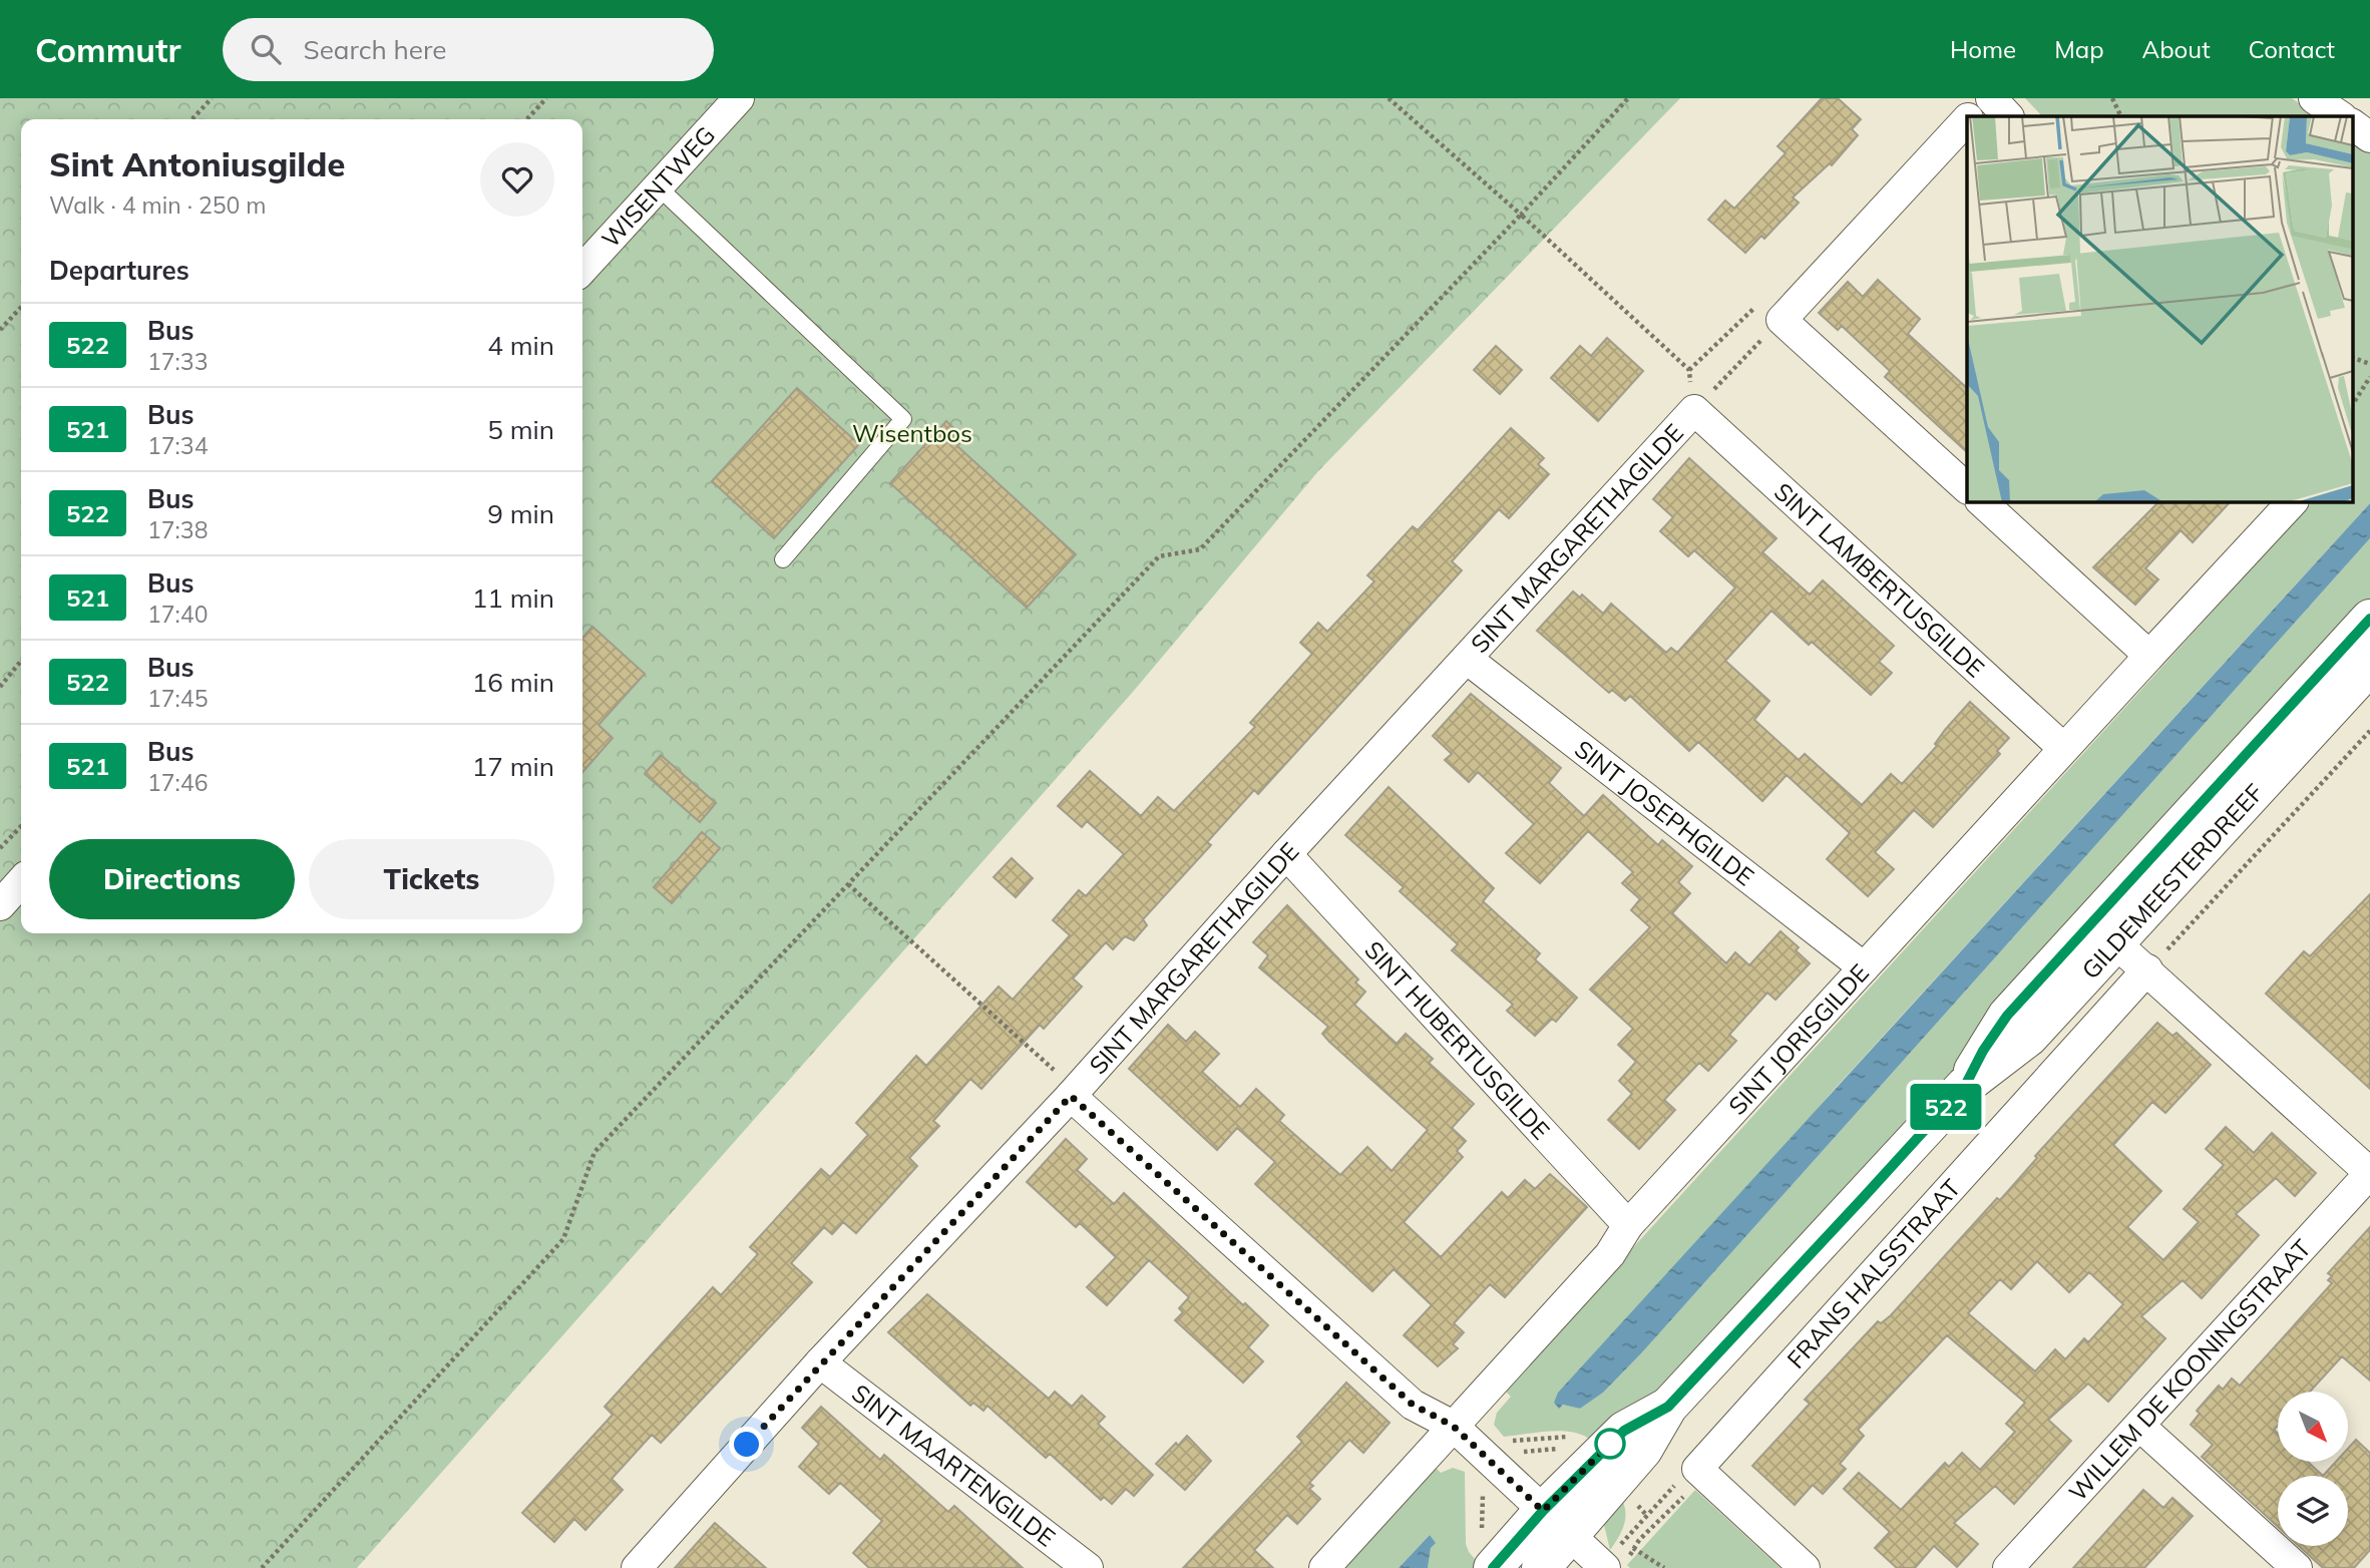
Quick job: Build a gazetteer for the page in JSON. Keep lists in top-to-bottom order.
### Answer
{
  "streets": {
    "street": [
      "WISENTWEG",
      "SINT MARGARETHAGILDE",
      "SINT LAMBERTUSGILDE",
      "SINT JOSEPHGILDE",
      "GILDEMEESTERDREEF",
      "SINT JORISGILDE",
      "SINT HUBERTUSGILDE",
      "FRANS HALSSTRAAT",
      "WILLEM DE KOONINGSTRAAT",
      "SINT MAARTENGILDE"
    ]
  },
  "crossings": [
    ["SINT MARGARETHAGILDE", "SINT LAMBERTUSGILDE"],
    ["SINT MARGARETHAGILDE", "SINT JOSEPHGILDE"],
    ["SINT MARGARETHAGILDE", "SINT HUBERTUSGILDE"],
    ["SINT MARGARETHAGILDE", "SINT MAARTENGILDE"],
    ["SINT LAMBERTUSGILDE", "SINT JORISGILDE"],
    ["SINT JOSEPHGILDE", "SINT JORISGILDE"],
    ["GILDEMEESTERDREEF", "FRANS HALSSTRAAT"],
    ["SINT JORISGILDE", "SINT HUBERTUSGILDE"]
  ],
  "parks": ["Wisentbos"],
  "lines": ["bus line 522"],
  "north": "bottom right",
  "page": {
    "header": "Commutr",
    "search": "Search here",
    "nav": [
      "Home",
      "Map",
      "About",
      "Contact"
    ],
    "on_map": "522",
    "heading": [
      ["Sint Antoniusgilde", "Walk · 4 min · 250 m"],
      "Departures"
    ],
    "list": [
      {
        "mark": "522",
        "name": "Bus",
        "note": "17:33",
        "value": "4 min"
      },
      {
        "mark": "521",
        "name": "Bus",
        "note": "17:34",
        "value": "5 min"
      },
      {
        "mark": "522",
        "name": "Bus",
        "note": "17:38",
        "value": "9 min"
      },
      {
        "mark": "521",
        "name": "Bus",
        "note": "17:40",
        "value": "11 min"
      },
      {
        "mark": "522",
        "name": "Bus",
        "note": "17:45",
        "value": "16 min"
      },
      {
        "mark": "521",
        "name": "Bus",
        "note": "17:46",
        "value": "17 min"
      }
    ],
    "buttons": ["Directions", "Tickets"]
  }
}
